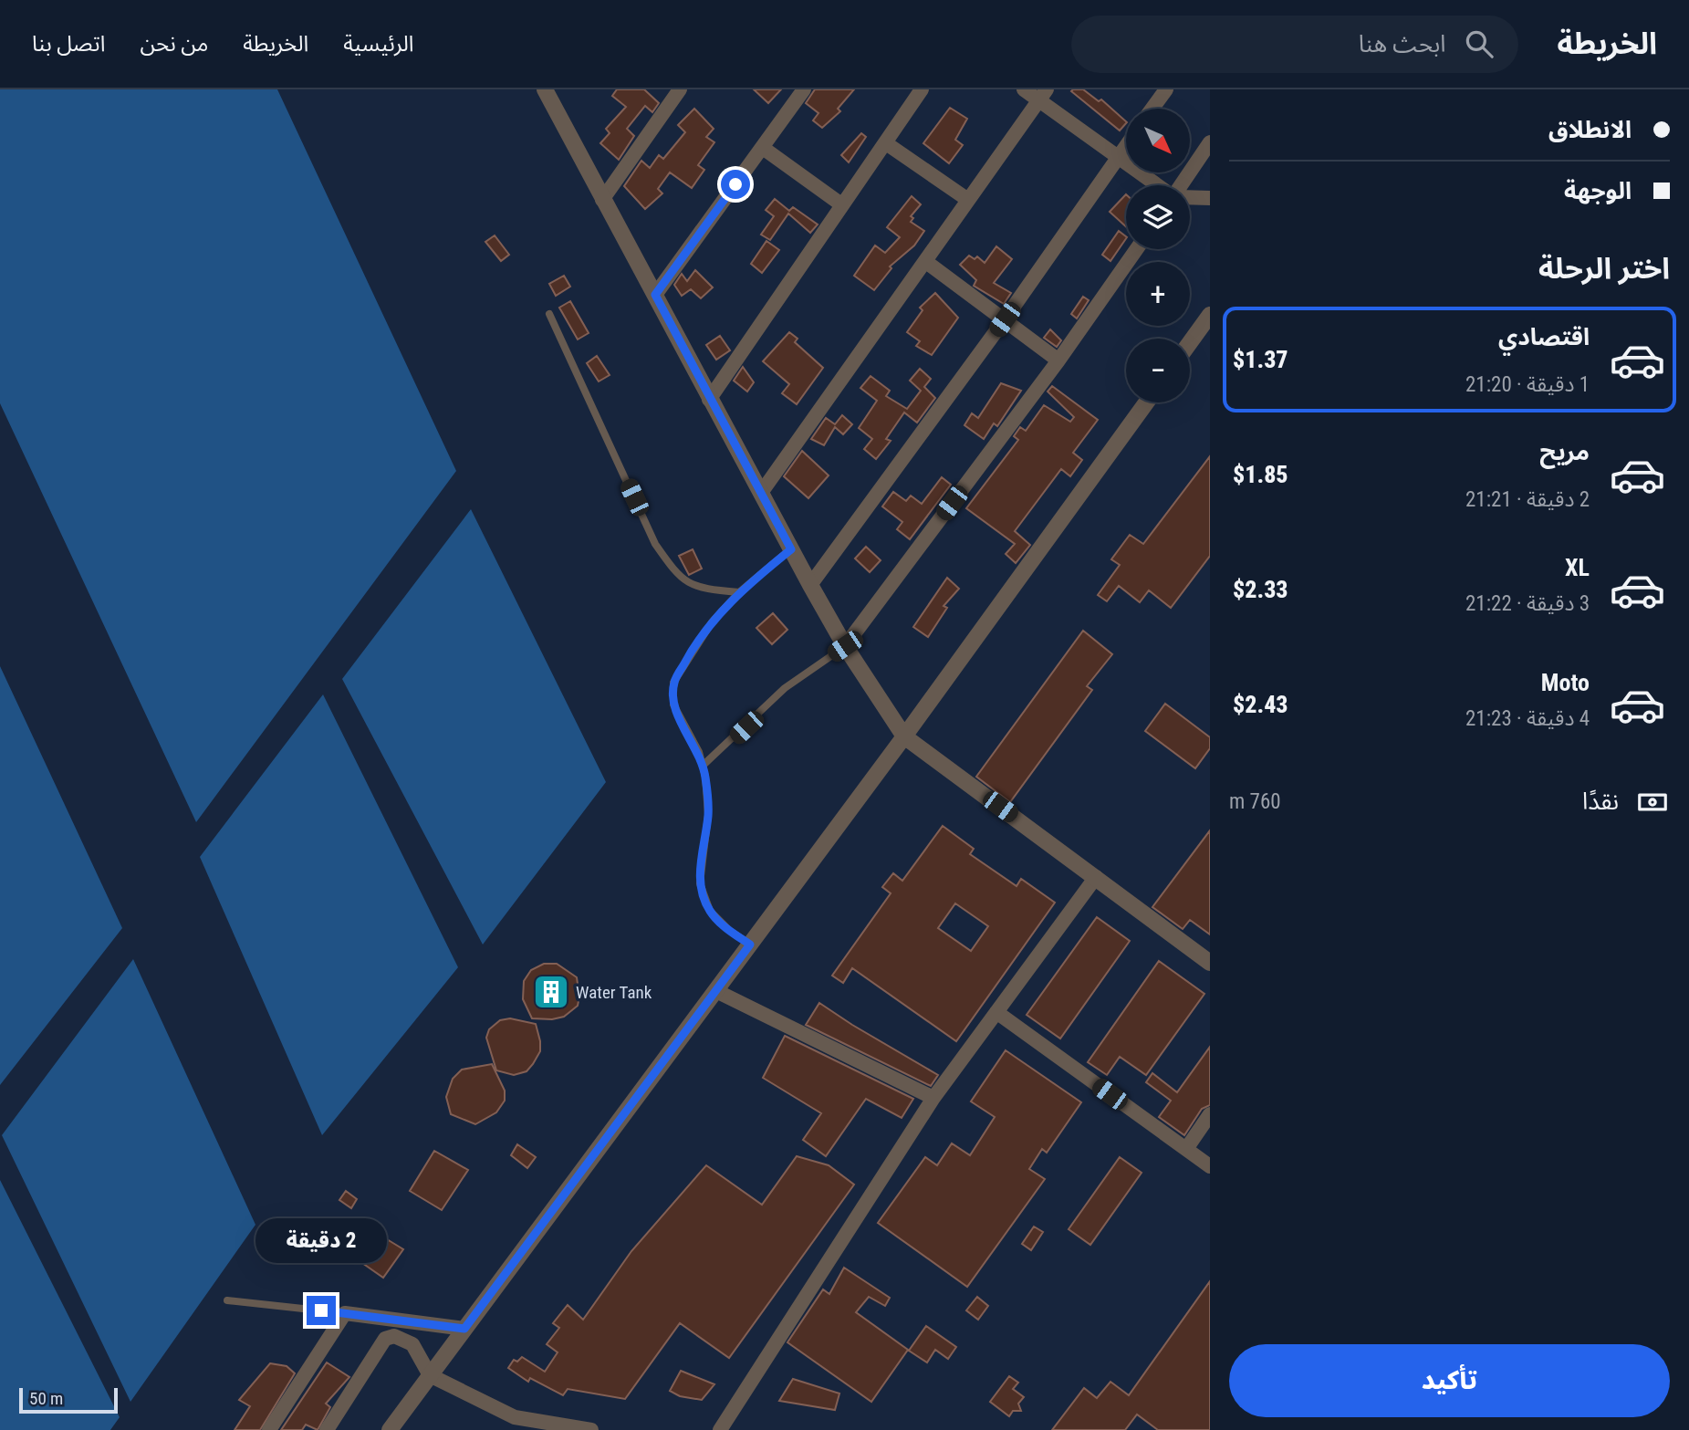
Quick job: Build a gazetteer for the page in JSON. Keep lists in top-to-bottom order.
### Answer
{
  "places": {
    "building": ["Water Tank"]
  },
  "scale_bar": "50 m",
  "north": "bottom right",
  "page": {
    "header": "الخريطة",
    "search": "ابحث هنا",
    "nav": [
      "الرئيسية",
      "الخريطة",
      "من نحن",
      "اتصل بنا"
    ],
    "banner": ["الانطلاق", "الوجهة"],
    "map_buttons": ["+", "−"],
    "heading": "اختر الرحلة",
    "list": [
      {
        "name": "اقتصادي",
        "note": "1 دقيقة · 21:20",
        "value": "$1.37"
      },
      {
        "name": "مريح",
        "note": "2 دقيقة · 21:21",
        "value": "$1.85"
      },
      {
        "name": "XL",
        "note": "3 دقيقة · 21:22",
        "value": "$2.33"
      },
      {
        "name": "Moto",
        "note": "4 دقيقة · 21:23",
        "value": "$2.43"
      }
    ],
    "pay": ["نقدًا", "760 m"],
    "bubble": "2 دقيقة",
    "buttons": "تأكيد",
    "scale": "50 m"
  }
}
